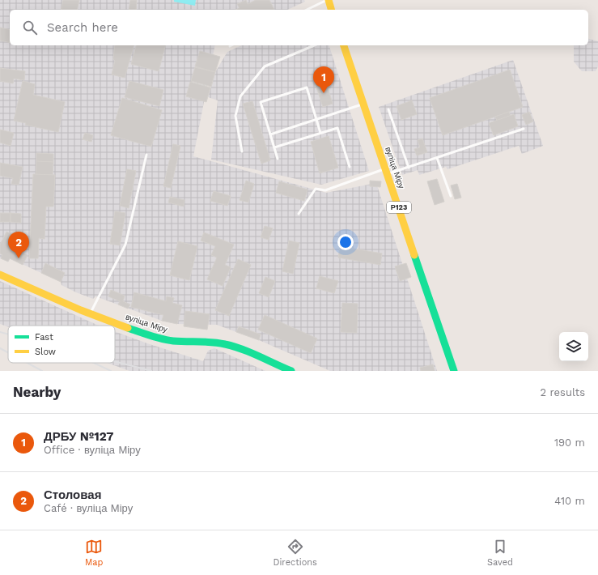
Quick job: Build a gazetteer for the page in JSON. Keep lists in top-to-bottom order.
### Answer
{
  "streets": {
    "main road": ["вуліца Міру", "Р123"]
  },
  "legend": ["Fast", "Slow"],
  "page": {
    "search": "Search here",
    "pins": ["1", "2"],
    "heading": ["Nearby", "2 results"],
    "list": [
      {
        "mark": "1",
        "name": "ДРБУ №127",
        "note": "Office · вуліца Міру",
        "value": "190 m"
      },
      {
        "mark": "2",
        "name": "Столовая",
        "note": "Café · вуліца Міру",
        "value": "410 m"
      }
    ],
    "nav": ["Map", "Directions", "Saved"]
  }
}
